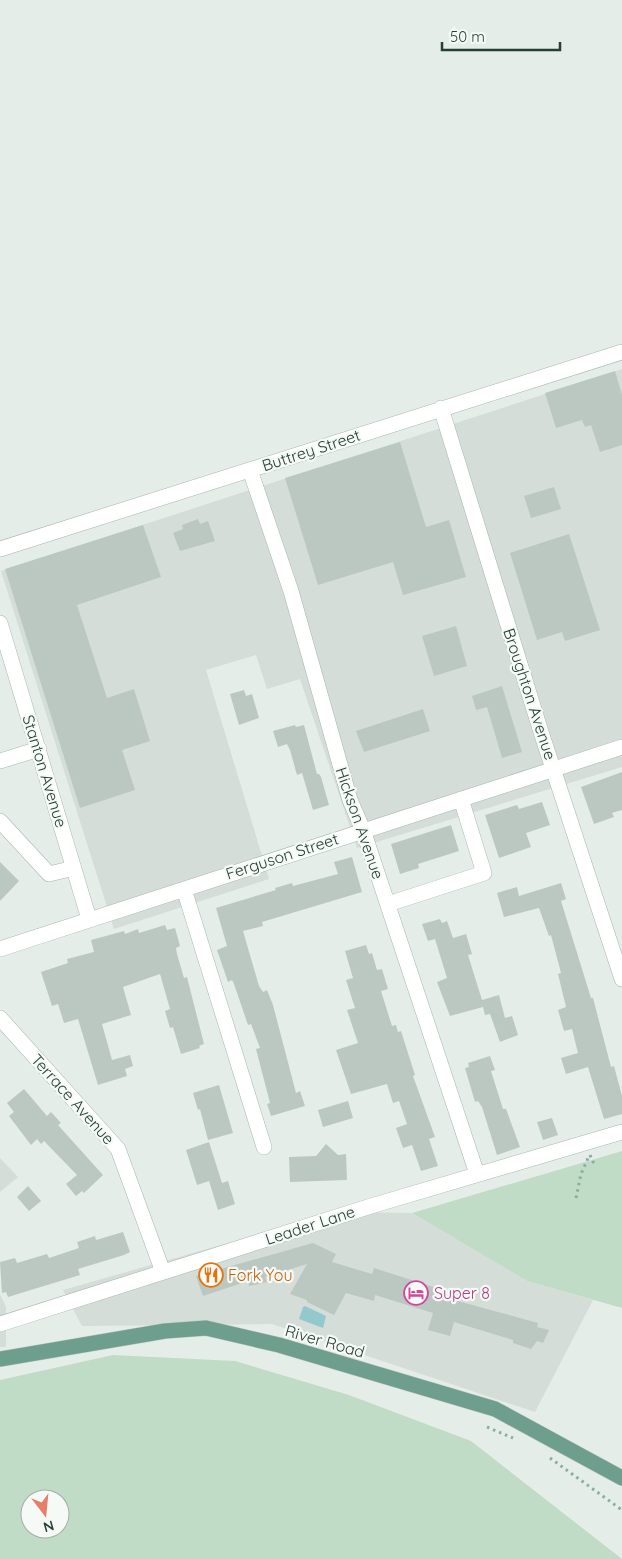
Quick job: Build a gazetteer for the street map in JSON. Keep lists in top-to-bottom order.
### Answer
{
  "streets": {
    "main road": ["River Road"],
    "street": [
      "Buttrey Street",
      "Broughton Avenue",
      "Stanton Avenue",
      "Hickson Avenue",
      "Ferguson Street",
      "Terrace Avenue",
      "Leader Lane"
    ]
  },
  "crossings": [
    ["Buttrey Street", "Broughton Avenue"],
    ["Buttrey Street", "Hickson Avenue"],
    ["Broughton Avenue", "Ferguson Street"],
    ["Stanton Avenue", "Ferguson Street"],
    ["Hickson Avenue", "Ferguson Street"],
    ["Hickson Avenue", "Leader Lane"],
    ["Terrace Avenue", "Leader Lane"]
  ],
  "places": {
    "restaurant": ["Fork You"],
    "hotel": ["Super 8"]
  },
  "scale_bar": "50 m",
  "north": "bottom"
}
